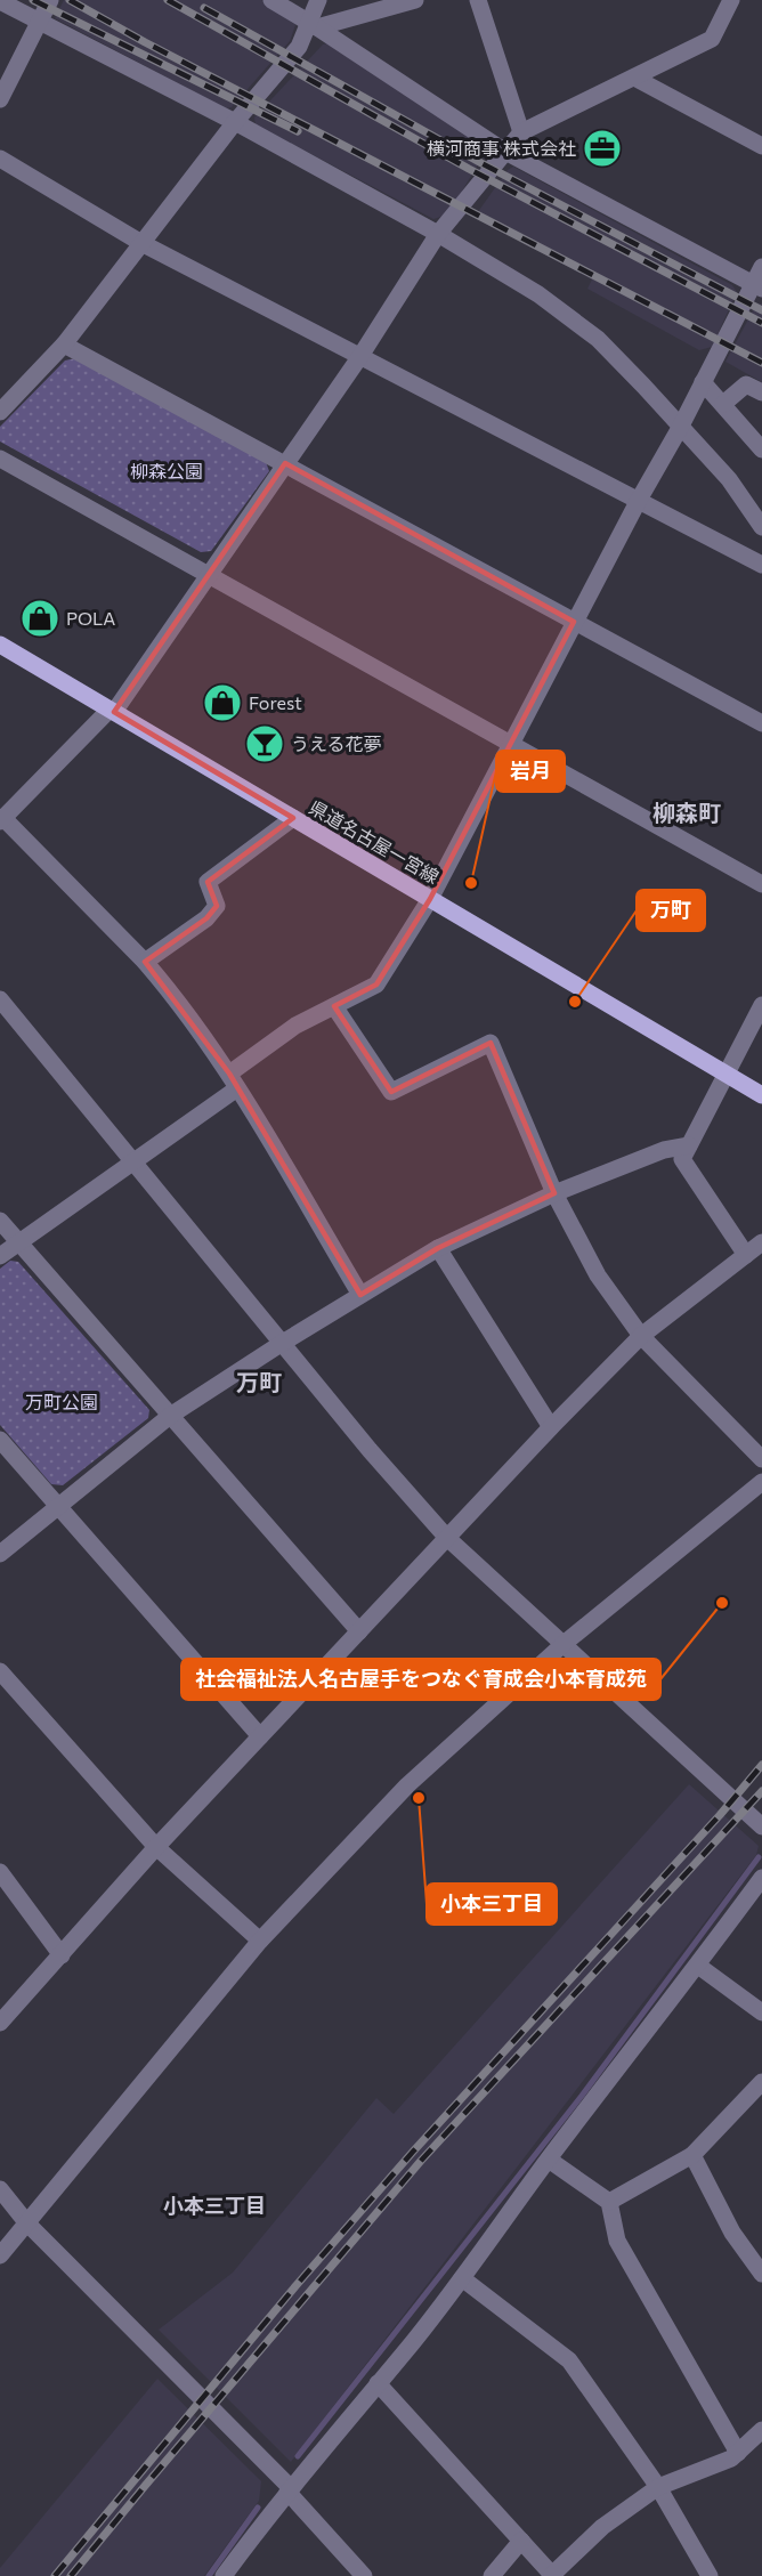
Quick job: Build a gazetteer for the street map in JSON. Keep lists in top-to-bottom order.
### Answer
{
  "streets": {
    "main road": ["県道名古屋一宮線"]
  },
  "districts": ["柳森町", "万町", "小本三丁目"],
  "parks": ["柳森公園", "万町公園"],
  "places": {
    "office": ["横河商事 株式会社"],
    "shop": ["POLA", "Forest"],
    "bar": ["うえる花夢"],
    "other": [
      "岩月",
      "万町",
      "社会福祉法人名古屋手をつなぐ育成会小本育成苑",
      "小本三丁目"
    ]
  }
}
